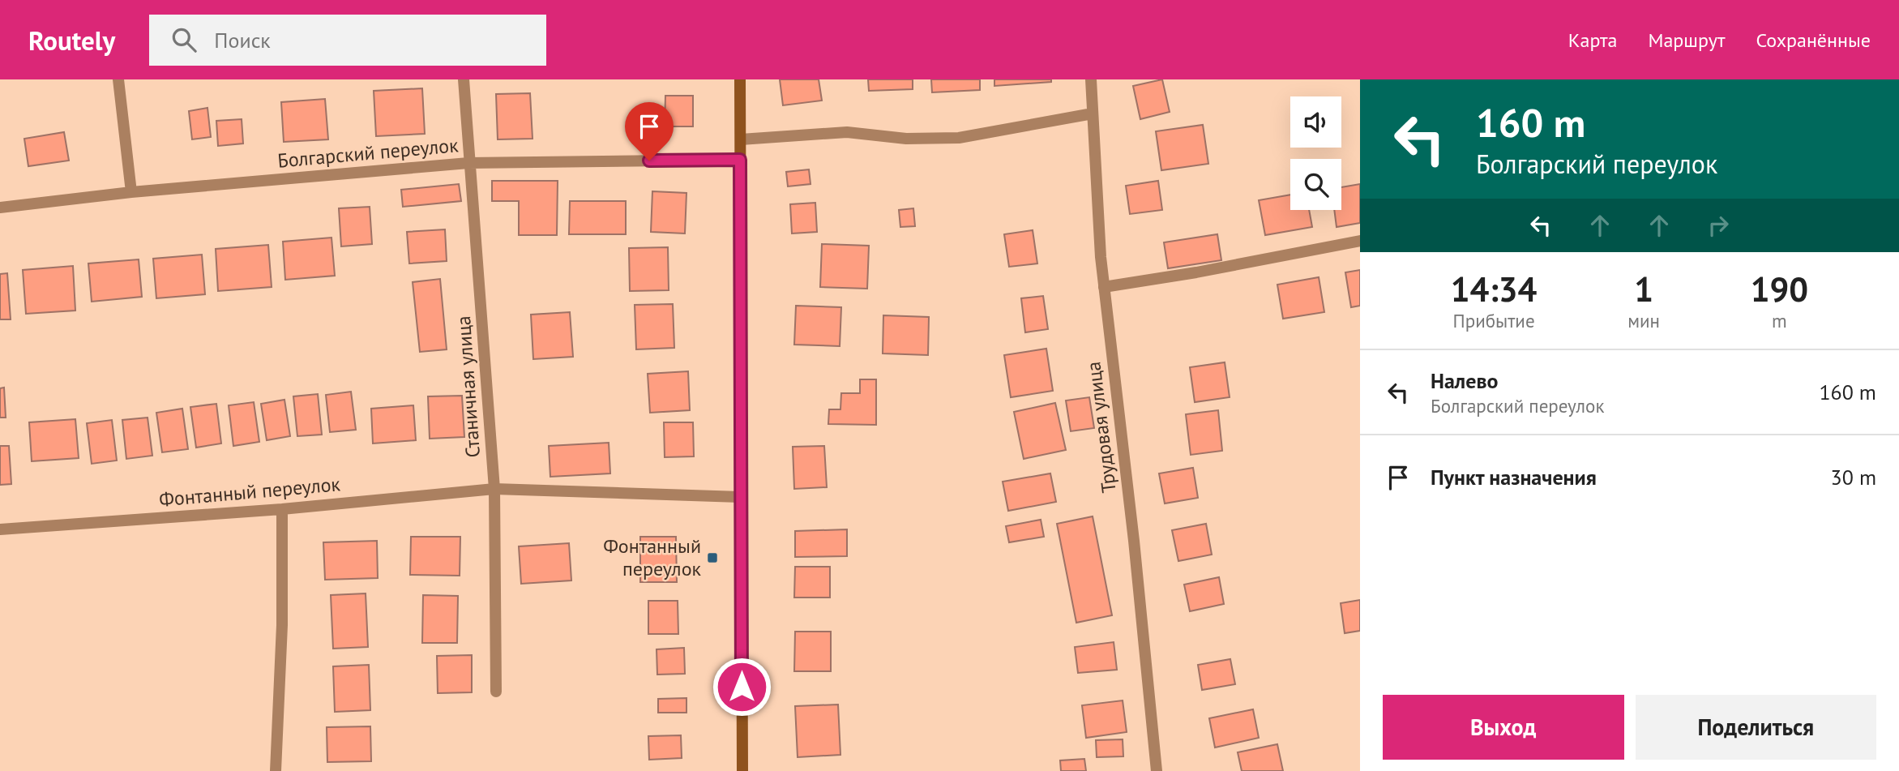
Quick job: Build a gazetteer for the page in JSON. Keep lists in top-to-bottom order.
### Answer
{
  "streets": {
    "street": [
      "Болгарский переулок",
      "Станичная улица",
      "Трудовая улица",
      "Фонтанный переулок"
    ]
  },
  "crossings": [
    ["Болгарский переулок", "Станичная улица"],
    ["Станичная улица", "Фонтанный переулок"]
  ],
  "places": {
    "transit": ["Фонтанный переулок"]
  },
  "page": {
    "header": "Routely",
    "search": "Поиск",
    "nav": ["Карта", "Маршрут", "Сохранённые"],
    "turn": ["160 m", "Болгарский переулок"],
    "eta": [
      "14:34",
      "Прибытие",
      "1",
      "мин",
      "190",
      "m"
    ],
    "list": [
      {
        "name": "Налево",
        "note": "Болгарский переулок",
        "value": "160 m"
      },
      {
        "name": "Пункт назначения",
        "value": "30 m"
      }
    ],
    "buttons": ["Выход", "Поделиться"]
  }
}
